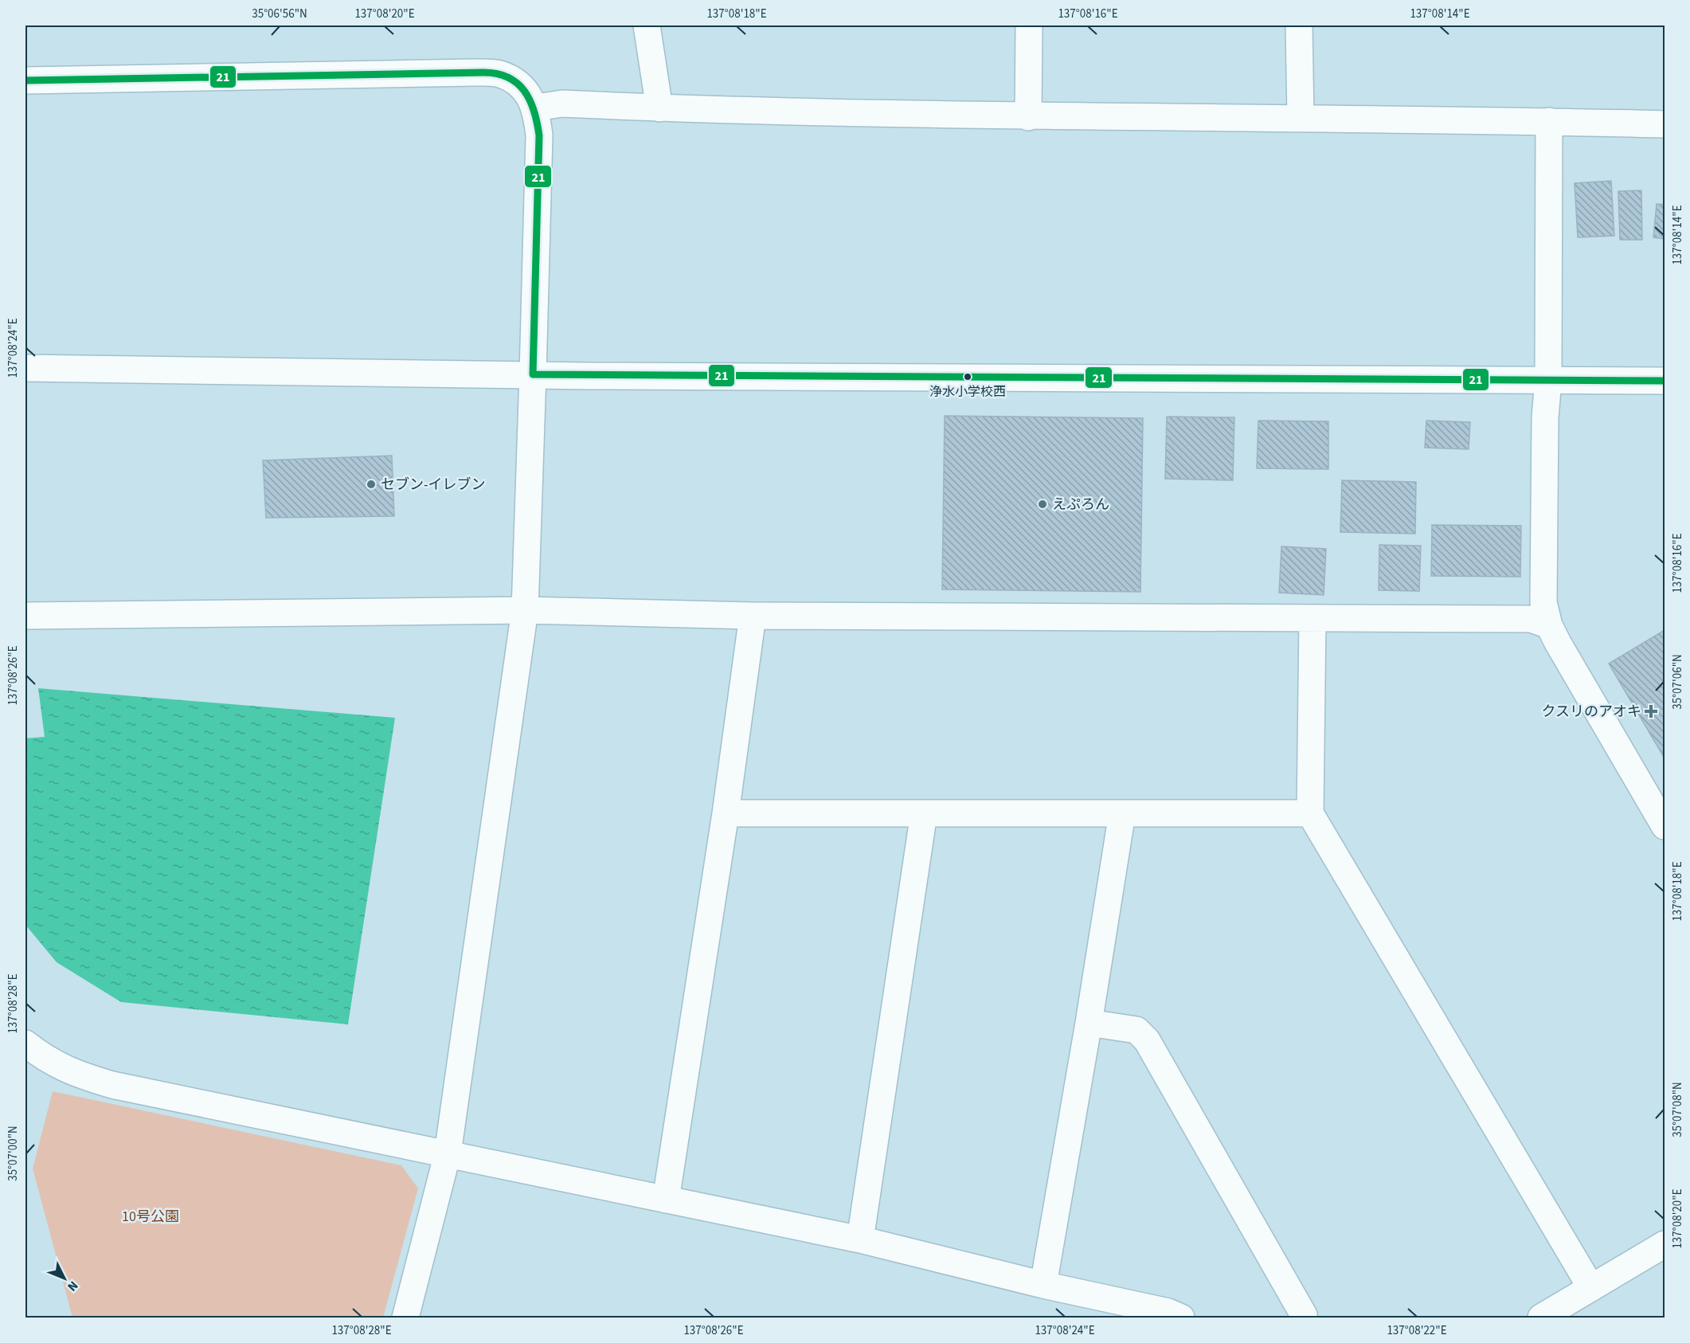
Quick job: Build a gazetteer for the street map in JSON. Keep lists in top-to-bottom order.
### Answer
{
  "parks": ["10号公園"],
  "places": {
    "other": ["浄水小学校西", "セブン-イレブン", "えぷろん"],
    "health": ["クスリのアオキ"]
  },
  "lines": ["transit line 21"],
  "north": "bottom right",
  "coordinates": [
    "35°06'56\"N",
    "137°08'20\"E",
    "137°08'18\"E",
    "137°08'16\"E",
    "137°08'14\"E",
    "137°08'24\"E",
    "137°08'26\"E",
    "35°07'06\"N",
    "137°08'28\"E",
    "35°07'08\"N",
    "35°07'00\"N",
    "137°08'22\"E"
  ]
}
